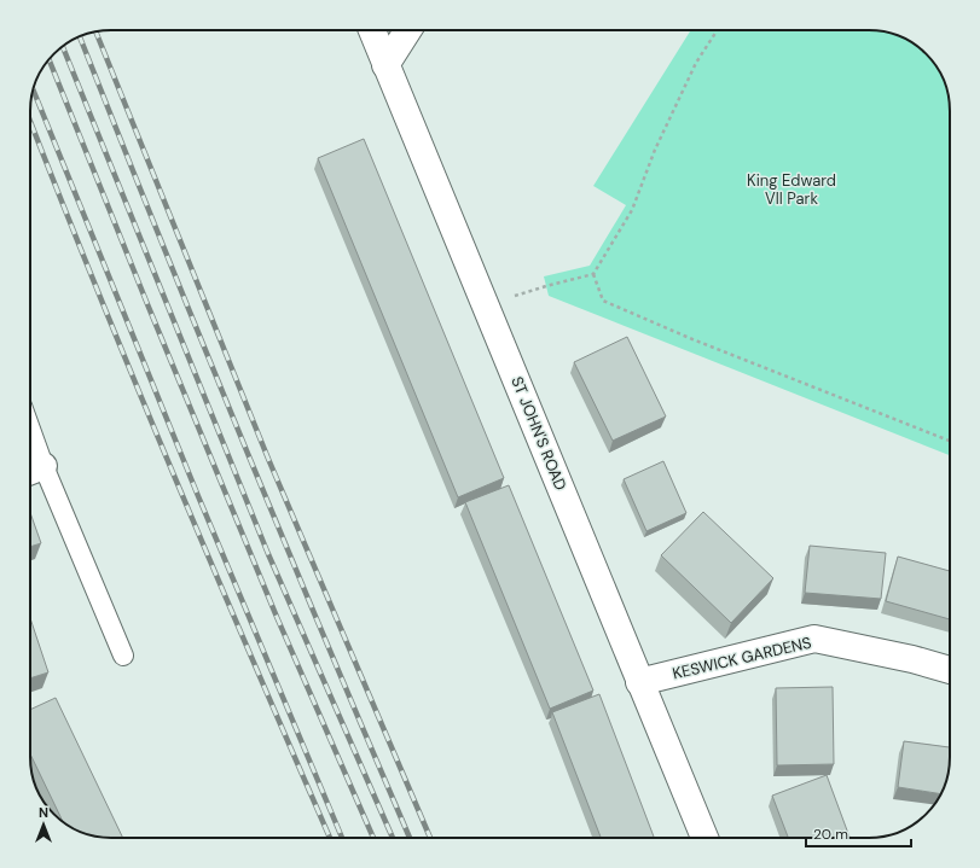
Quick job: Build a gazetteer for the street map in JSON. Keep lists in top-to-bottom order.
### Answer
{
  "streets": {
    "street": ["ST JOHN'S ROAD", "KESWICK GARDENS"]
  },
  "crossings": [
    ["ST JOHN'S ROAD", "KESWICK GARDENS"]
  ],
  "parks": ["King Edward VII Park"],
  "scale_bar": "20 m",
  "north": "top"
}
